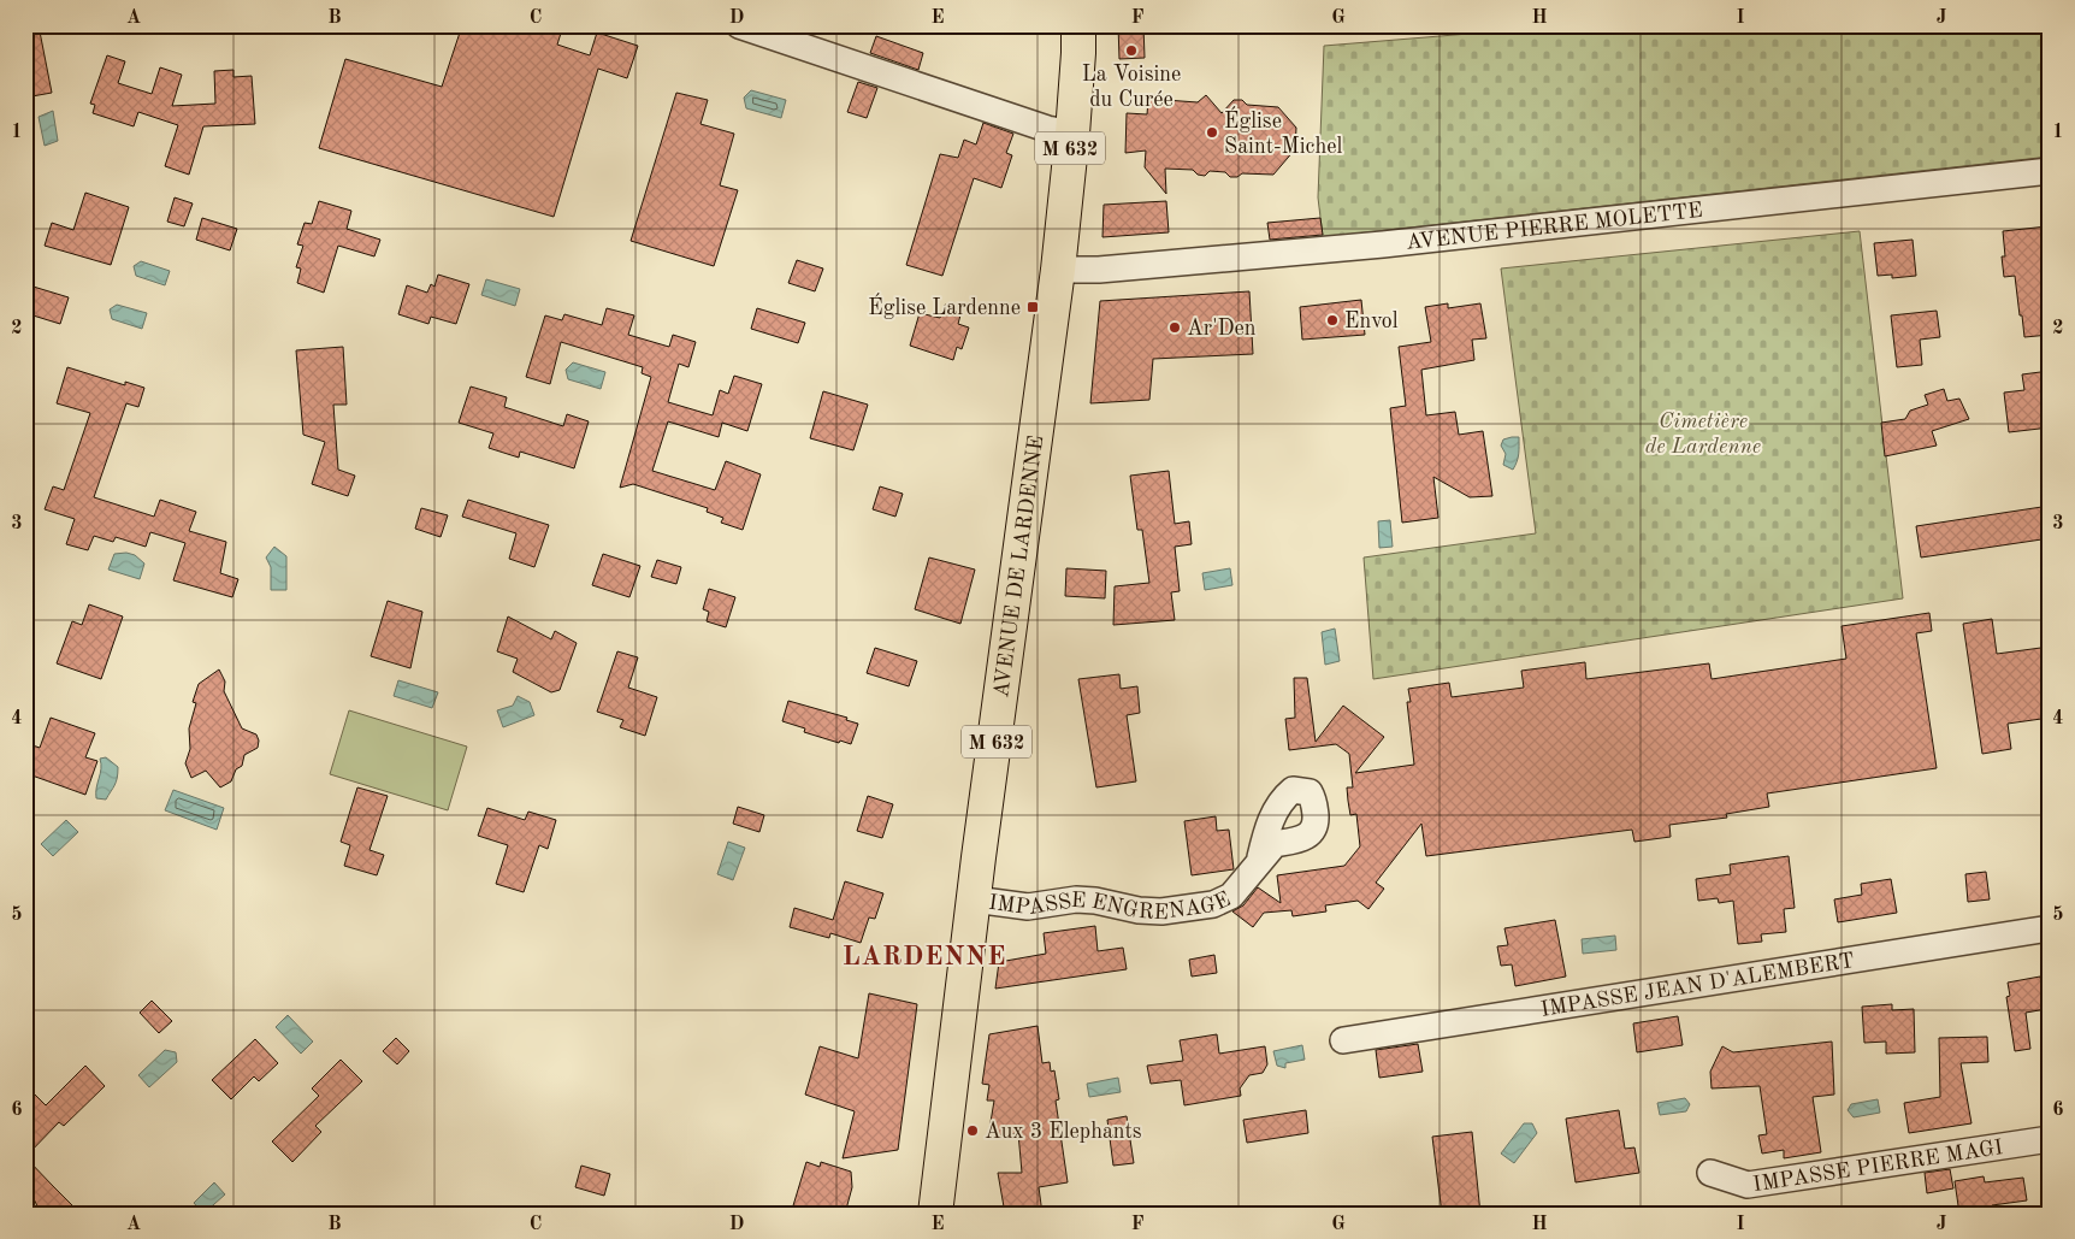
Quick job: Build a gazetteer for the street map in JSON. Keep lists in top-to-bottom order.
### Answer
{
  "streets": {
    "main road": ["M 632", "AVENUE DE LARDENNE"],
    "street": [
      "AVENUE PIERRE MOLETTE",
      "IMPASSE ENGRENAGE",
      "IMPASSE JEAN D'ALEMBERT",
      "IMPASSE PIERRE MAGI"
    ]
  },
  "crossings": [
    ["AVENUE PIERRE MOLETTE", "AVENUE DE LARDENNE"],
    ["AVENUE DE LARDENNE", "IMPASSE ENGRENAGE"]
  ],
  "districts": ["LARDENNE"],
  "parks": ["Cimetière de Lardenne"],
  "places": {
    "other": [
      "La Voisine du Curée",
      "Église Saint-Michel",
      "Envol",
      "Ar'Den",
      "Aux 3 Elephants"
    ],
    "transit": ["Église Lardenne"]
  },
  "grid": {
    "columns": [
      "A",
      "B",
      "C",
      "D",
      "E",
      "F",
      "G",
      "H",
      "I",
      "J"
    ],
    "rows": [
      "1",
      "2",
      "3",
      "4",
      "5",
      "6"
    ]
  }
}
